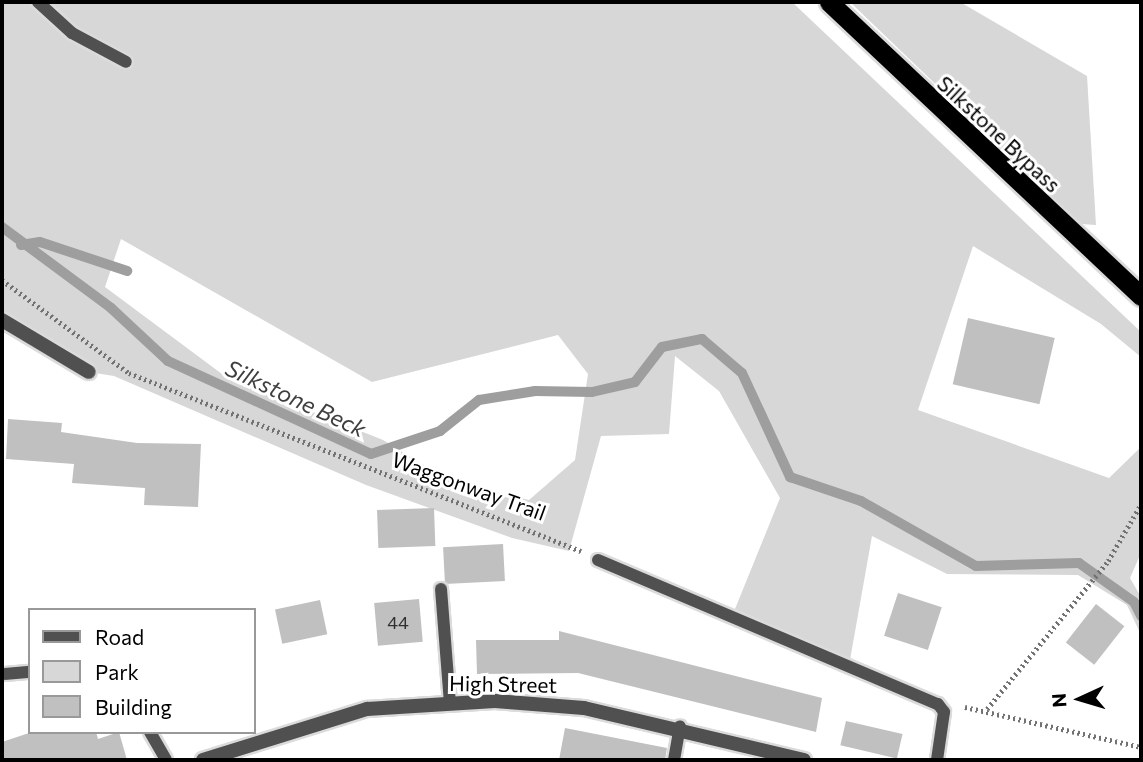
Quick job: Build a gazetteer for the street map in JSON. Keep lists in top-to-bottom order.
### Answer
{
  "streets": {
    "highway": ["Silkstone Bypass"],
    "street": ["High Street"],
    "path": ["Waggonway Trail"]
  },
  "water": ["Silkstone Beck"],
  "house_numbers": ["44"],
  "legend": ["Road", "Park", "Building"],
  "north": "left"
}
